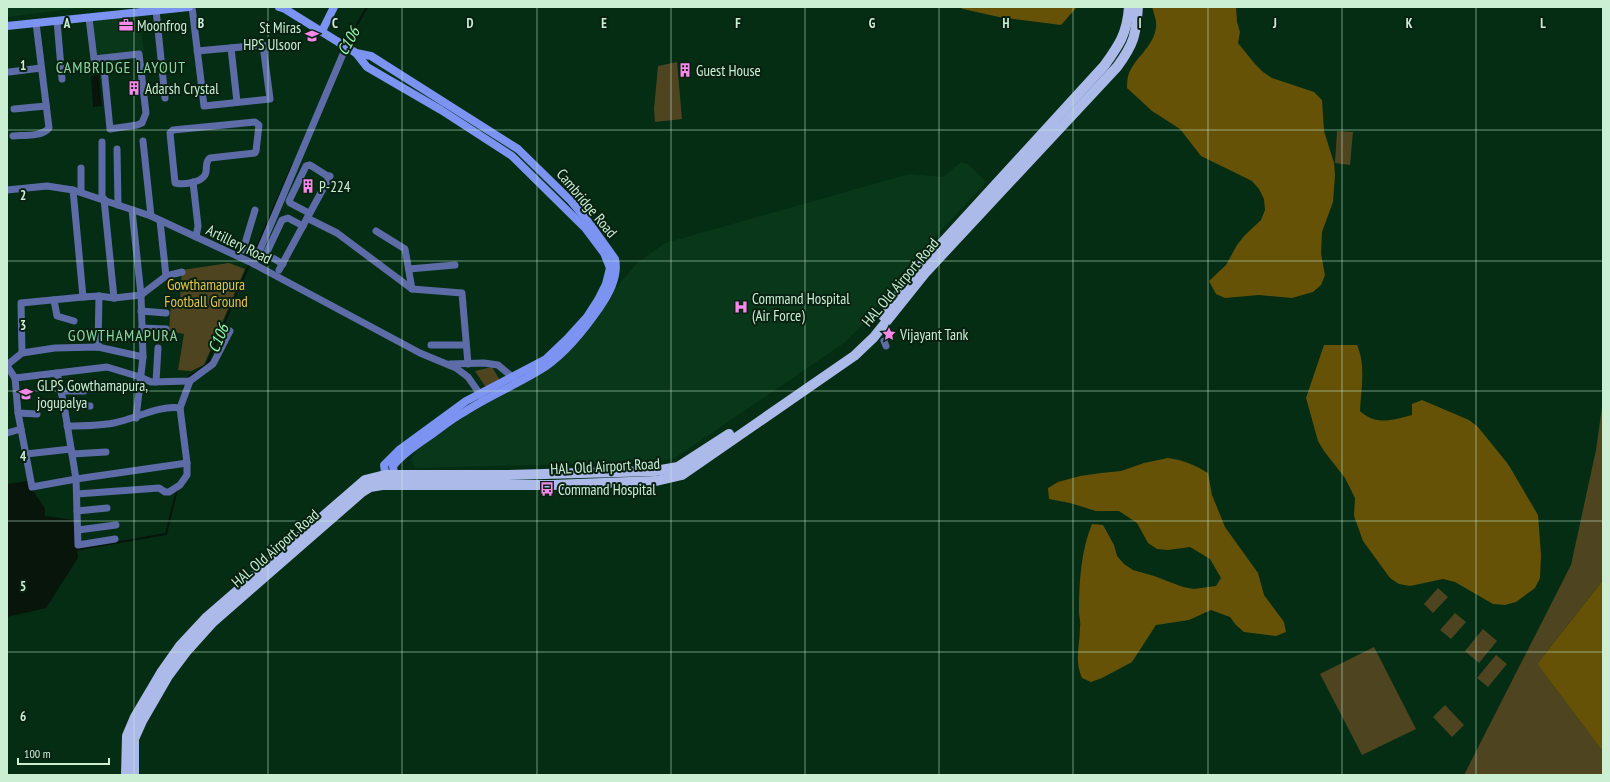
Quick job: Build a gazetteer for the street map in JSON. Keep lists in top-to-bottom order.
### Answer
{
  "streets": {
    "main road": ["HAL Old Airport Road"],
    "street": ["Cambridge Road", "Artillery Road"]
  },
  "crossings": [
    ["Cambridge Road", "Artillery Road"],
    ["Cambridge Road", "HAL Old Airport Road"]
  ],
  "districts": ["CAMBRIDGE LAYOUT", "GOWTHAMAPURA"],
  "water": ["C106"],
  "parks": ["Gowthamapura Football Ground"],
  "places": {
    "office": ["Moonfrog"],
    "school or university": ["St Miras HPS Ulsoor", "GLPS Gowthamapura, jogupalya"],
    "building": ["Guest House", "Adarsh Crystal", "P-224"],
    "hospital": ["Command Hospital (Air Force)"],
    "place": ["Vijayant Tank"],
    "bus stop": ["Command Hospital"]
  },
  "scale_bar": "100 m",
  "grid": {
    "columns": [
      "A",
      "B",
      "C",
      "D",
      "E",
      "F",
      "G",
      "H",
      "I",
      "J",
      "K",
      "L"
    ],
    "rows": [
      "1",
      "2",
      "3",
      "4",
      "5",
      "6"
    ]
  }
}
